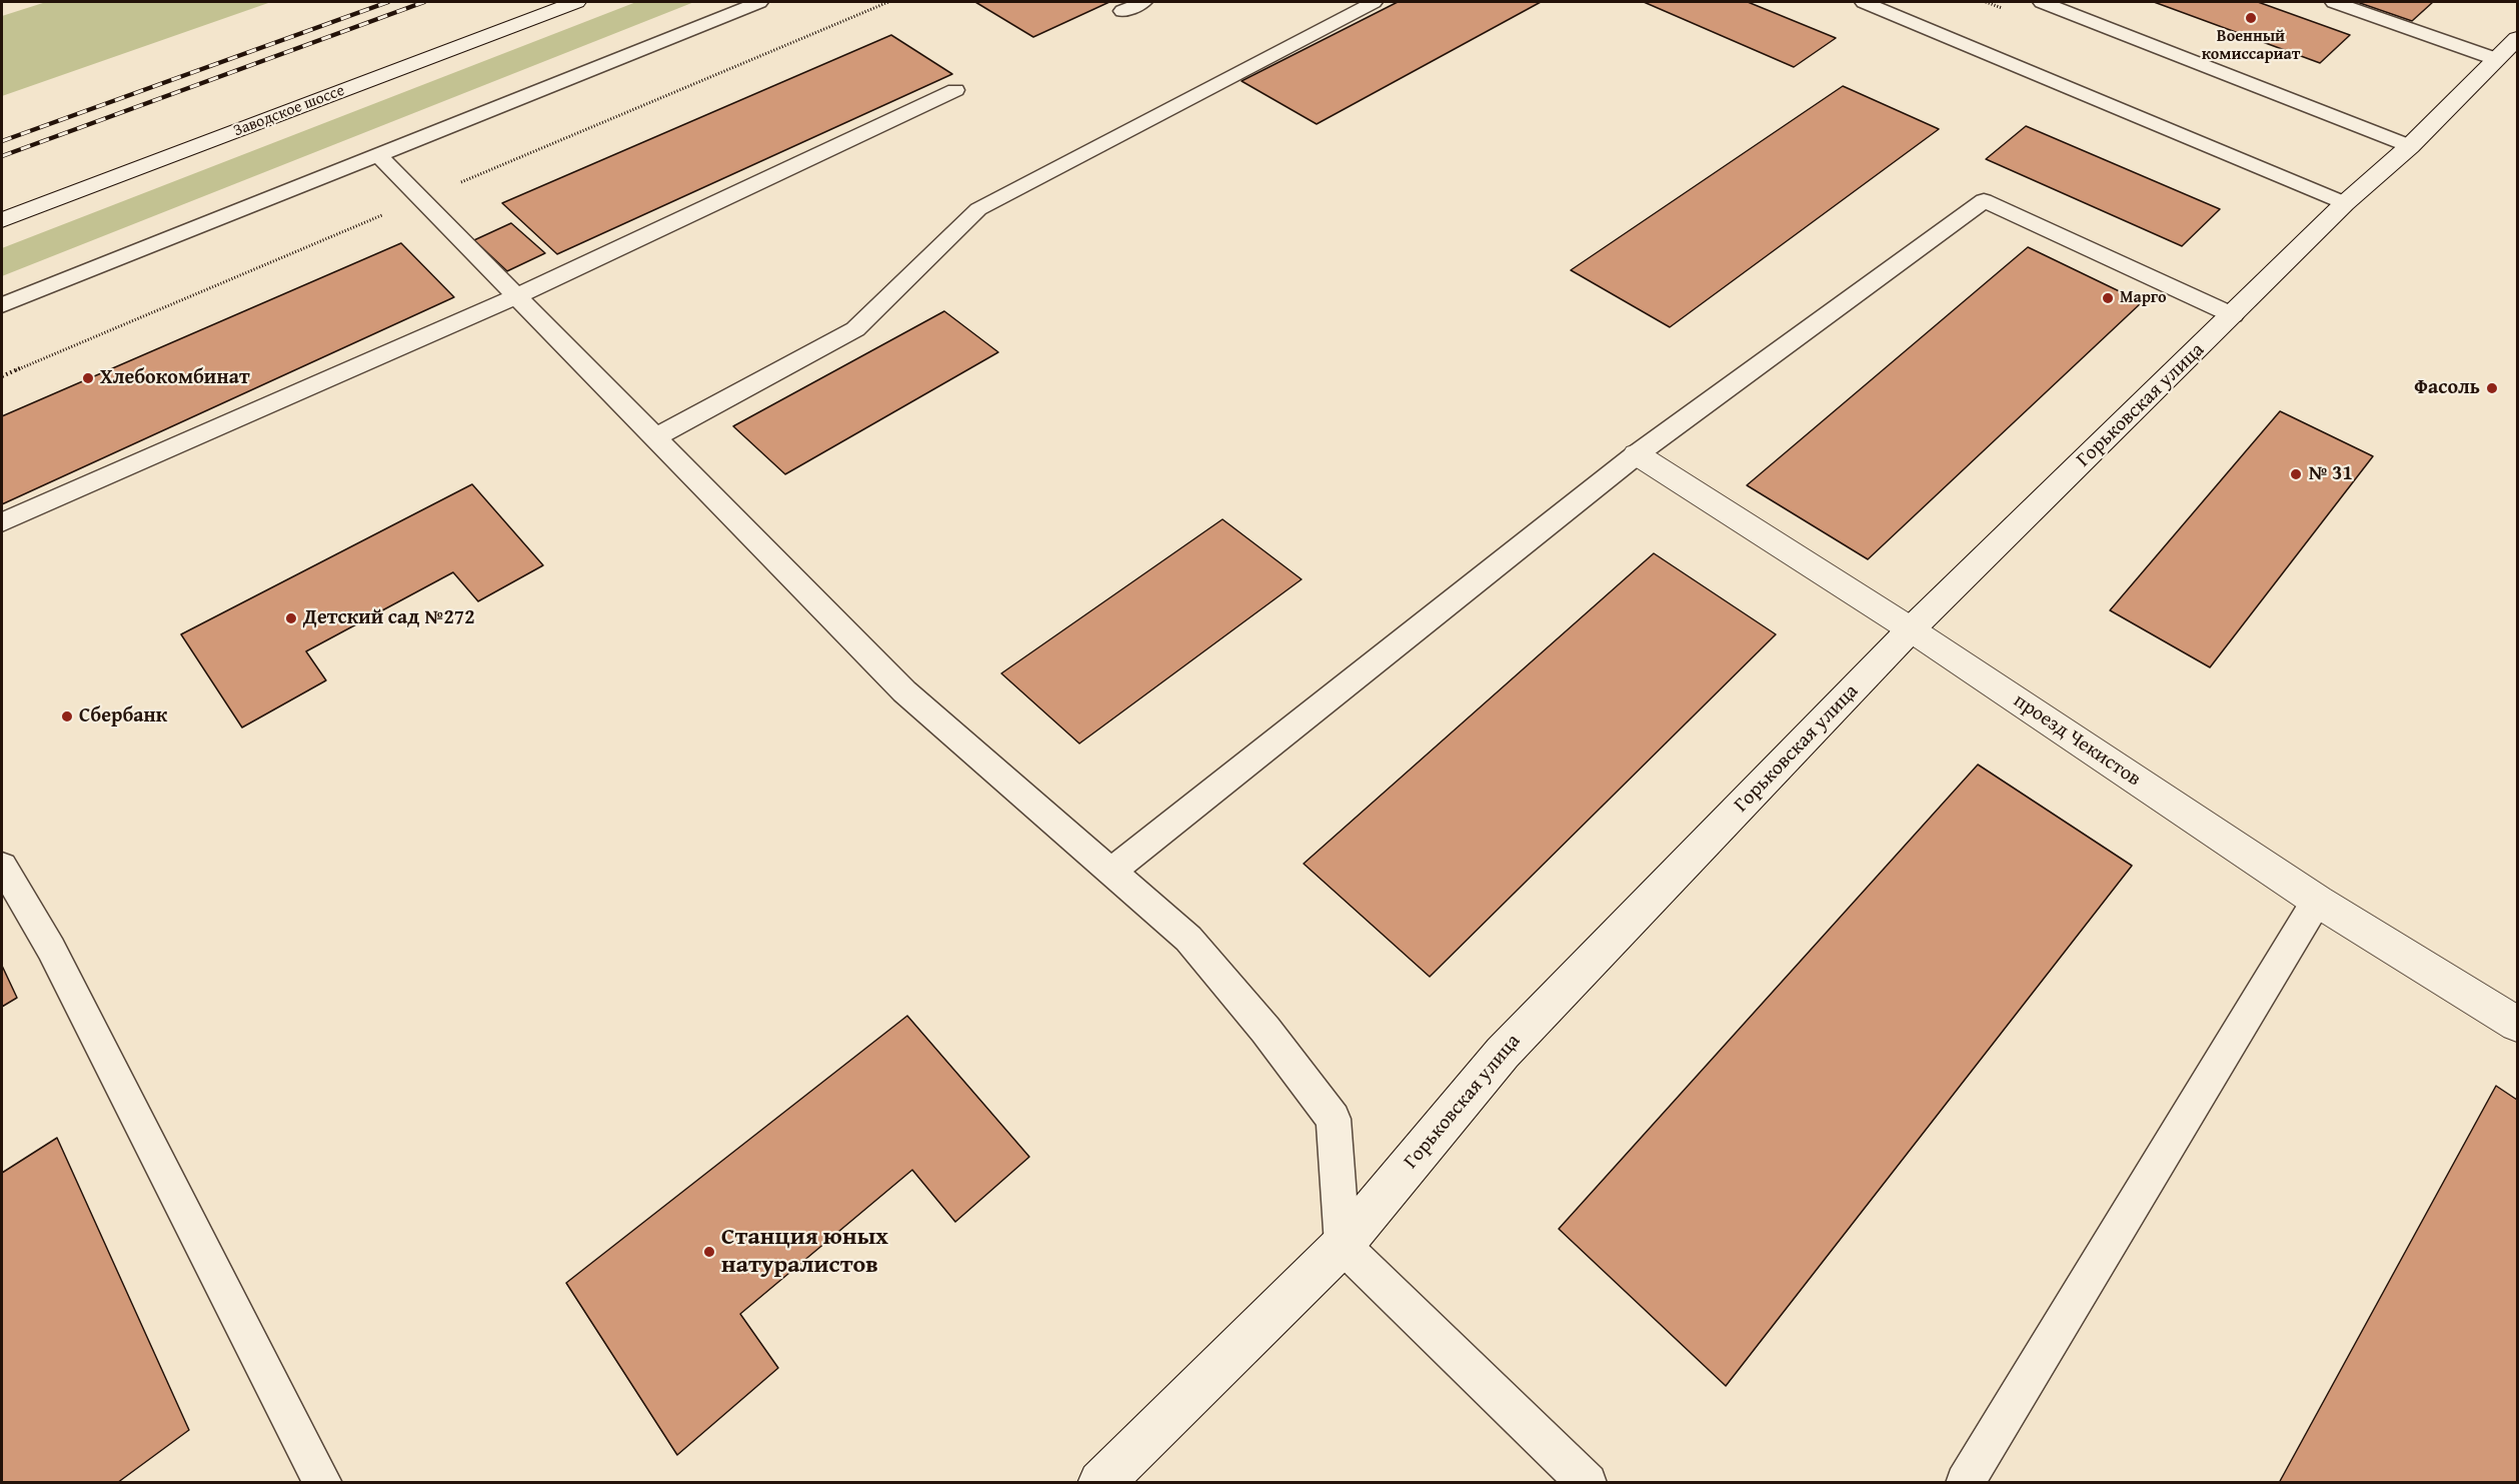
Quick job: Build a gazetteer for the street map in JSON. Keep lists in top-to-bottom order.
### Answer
{
  "streets": {
    "street": ["Заводское шоссе", "Горьковская улица", "проезд Чекистов"]
  },
  "crossings": [
    ["Горьковская улица", "проезд Чекистов"]
  ],
  "places": [
    "Военный комиссариат",
    "Марго",
    "Хлебокомбинат",
    "Фасоль",
    "№ 31",
    "Детский сад №272",
    "Сбербанк",
    "Станция юных натуралистов"
  ]
}
